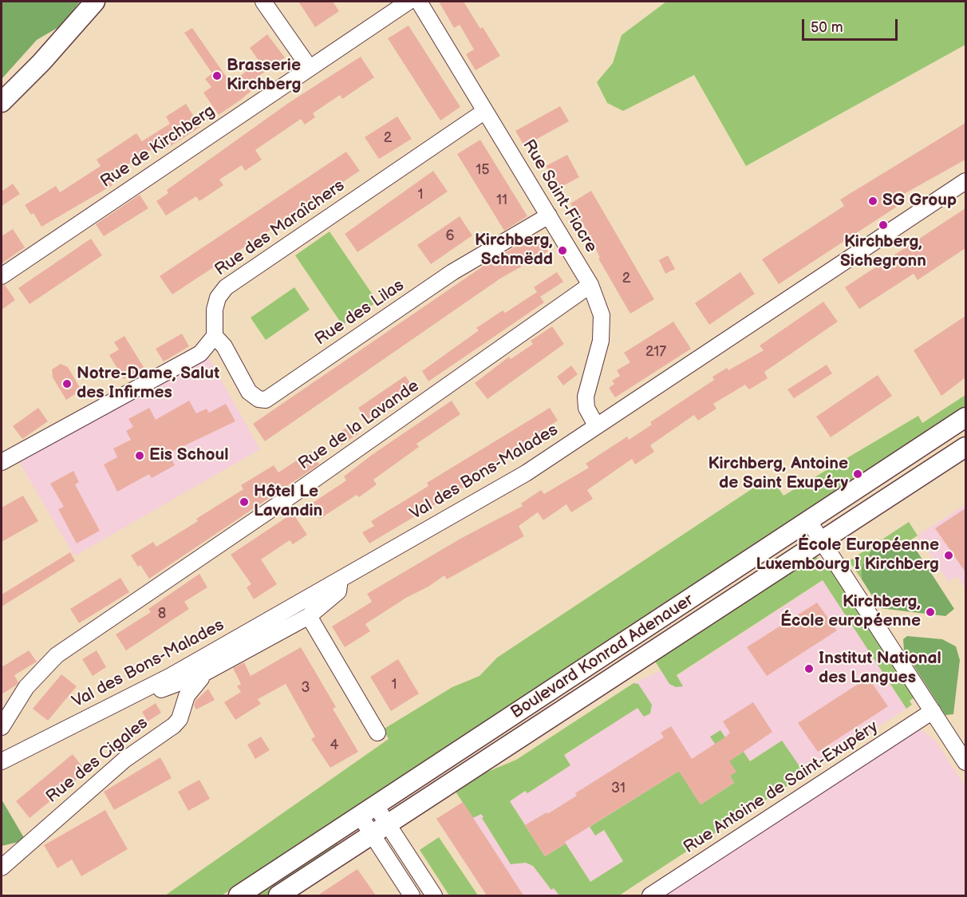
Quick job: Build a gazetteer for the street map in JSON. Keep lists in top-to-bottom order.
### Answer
{
  "streets": {
    "main road": ["Boulevard Konrad Adenauer"],
    "street": [
      "Rue de Kirchberg",
      "Rue Saint-Fiacre",
      "Rue des Maraîchers",
      "Rue des Lilas",
      "Rue de la Lavande",
      "Val des Bons-Malades",
      "Rue des Cigales",
      "Rue Antoine de Saint-Exupéry"
    ]
  },
  "crossings": [
    ["Rue Saint-Fiacre", "Rue des Maraîchers"],
    ["Rue Saint-Fiacre", "Rue des Lilas"],
    ["Rue Saint-Fiacre", "Rue de la Lavande"],
    ["Rue Saint-Fiacre", "Val des Bons-Malades"],
    ["Rue des Maraîchers", "Rue des Lilas"],
    ["Val des Bons-Malades", "Rue des Cigales"]
  ],
  "places": [
    "Brasserie Kirchberg",
    "SG Group",
    "Kirchberg, Sichegronn",
    "Kirchberg, Schmëdd",
    "Notre-Dame, Salut des Infirmes",
    "Eis Schoul",
    "Kirchberg, Antoine de Saint Exupéry",
    "Hôtel Le Lavandin",
    "École Européenne Luxembourg I Kirchberg",
    "Kirchberg, École européenne",
    "Institut National des Langues"
  ],
  "house_numbers": [
    "2",
    "15",
    "1",
    "11",
    "6",
    "2",
    "217",
    "8",
    "1",
    "3",
    "4",
    "31"
  ],
  "scale_bar": "50 m"
}
